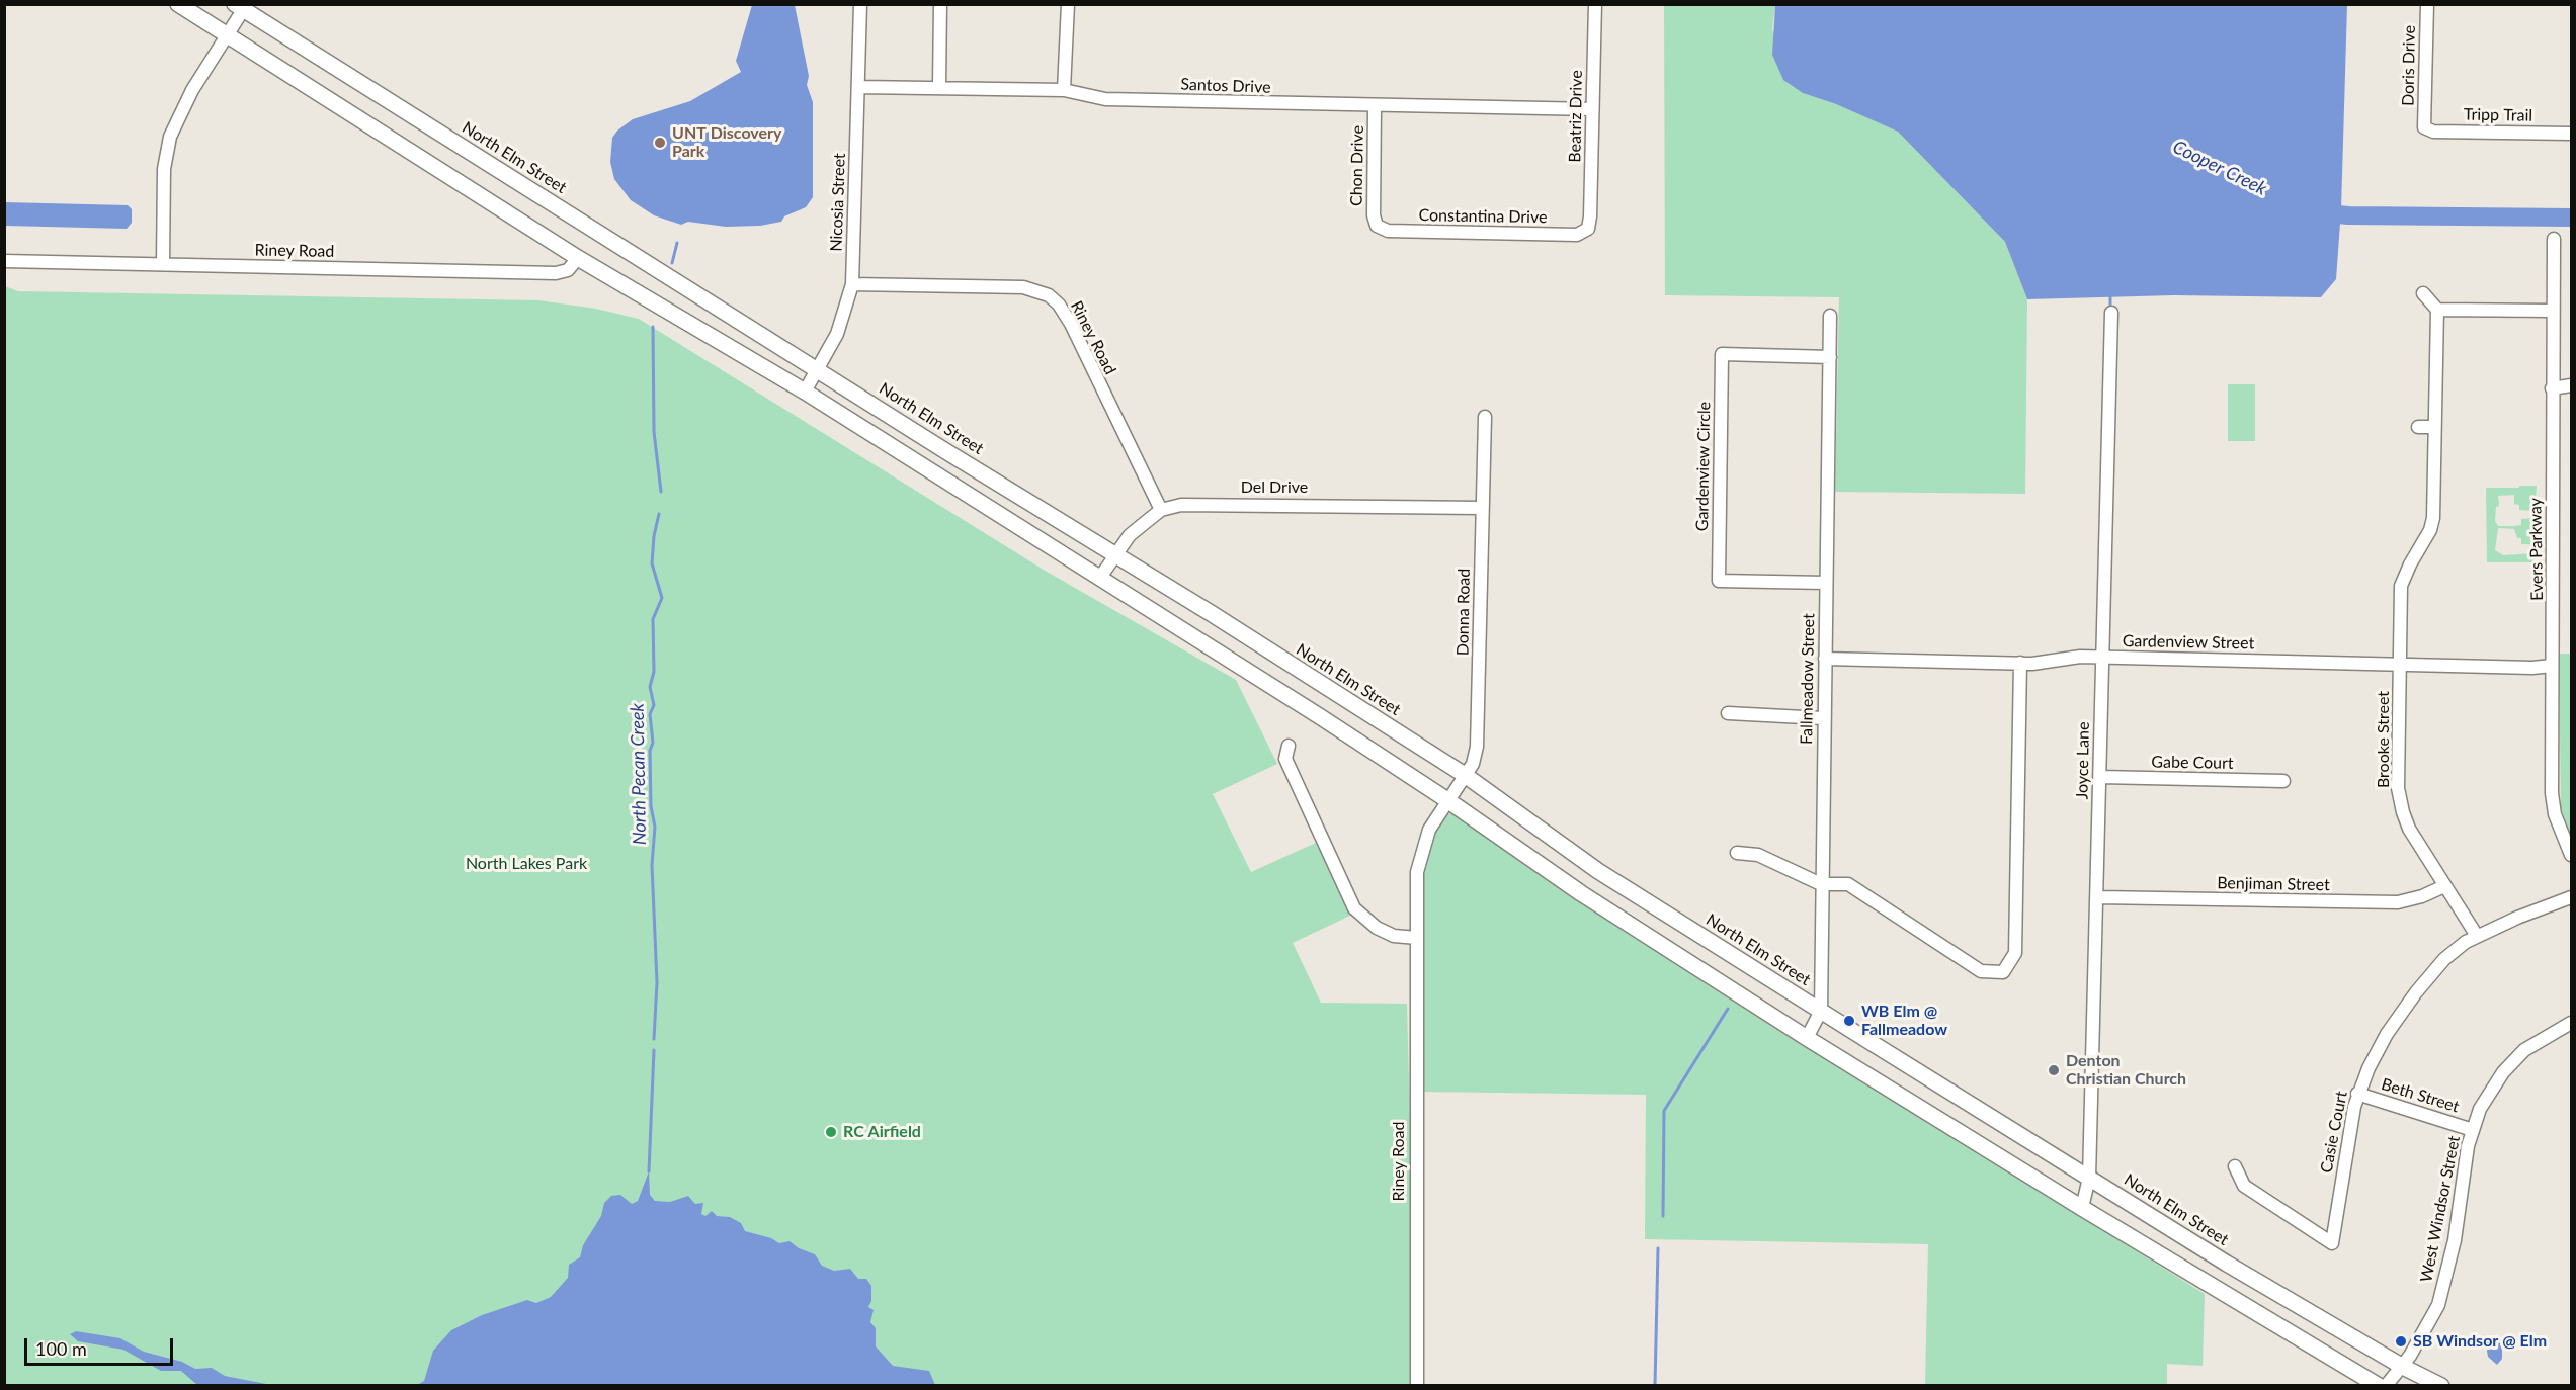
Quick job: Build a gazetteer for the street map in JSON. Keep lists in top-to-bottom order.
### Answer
{
  "streets": {
    "main road": ["North Elm Street"],
    "street": [
      "Doris Drive",
      "Santos Drive",
      "Tripp Trail",
      "Beatriz Drive",
      "Chon Drive",
      "Nicosia Street",
      "Constantina Drive",
      "Riney Road",
      "Gardenview Circle",
      "Del Drive",
      "Evers Parkway",
      "Donna Road",
      "Gardenview Street",
      "Fallmeadow Street",
      "Brooke Street",
      "Joyce Lane",
      "Gabe Court",
      "Benjiman Street",
      "Beth Street",
      "Casie Court",
      "West Windsor Street"
    ]
  },
  "crossings": [
    ["Doris Drive", "Tripp Trail"],
    ["Santos Drive", "Beatriz Drive"],
    ["Santos Drive", "Chon Drive"],
    ["Santos Drive", "Nicosia Street"],
    ["Beatriz Drive", "Constantina Drive"],
    ["North Elm Street", "Nicosia Street"],
    ["North Elm Street", "Donna Road"],
    ["North Elm Street", "Fallmeadow Street"],
    ["North Elm Street", "Joyce Lane"],
    ["North Elm Street", "West Windsor Street"],
    ["Chon Drive", "Constantina Drive"],
    ["Nicosia Street", "Riney Road"],
    ["Riney Road", "Del Drive"],
    ["Riney Road", "Donna Road"],
    ["Gardenview Circle", "Fallmeadow Street"],
    ["Del Drive", "Donna Road"],
    ["Evers Parkway", "Gardenview Street"],
    ["Gardenview Street", "Fallmeadow Street"],
    ["Gardenview Street", "Brooke Street"],
    ["Gardenview Street", "Joyce Lane"],
    ["Brooke Street", "Benjiman Street"],
    ["Brooke Street", "Casie Court"],
    ["Joyce Lane", "Gabe Court"],
    ["Joyce Lane", "Benjiman Street"],
    ["Beth Street", "Casie Court"],
    ["Beth Street", "West Windsor Street"]
  ],
  "water": ["Cooper Creek", "North Pecan Creek"],
  "parks": ["North Lakes Park"],
  "places": [
    "UNT Discovery Park",
    "WB Elm @ Fallmeadow",
    "Denton Christian Church",
    "RC Airfield",
    "SB Windsor @ Elm"
  ],
  "scale_bar": "100 m"
}
